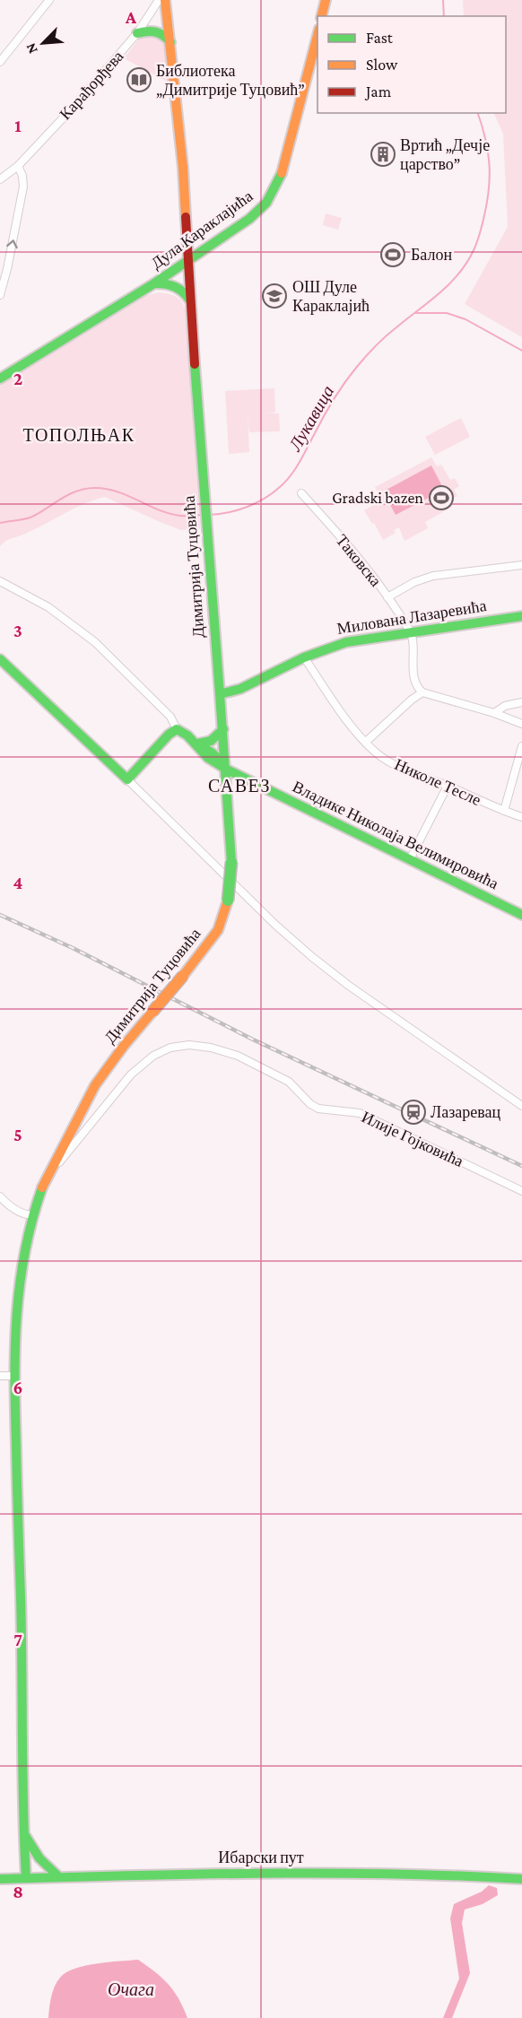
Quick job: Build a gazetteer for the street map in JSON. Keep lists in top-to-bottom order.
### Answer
{
  "streets": {
    "main road": [
      "Дула Караклајића",
      "Димитрија Туцовића",
      "Милована Лазаревића",
      "Владике Николаја Велимировића",
      "Ибарски пут"
    ],
    "street": [
      "Карађорђева",
      "Таковска",
      "Николе Тесле",
      "Илије Гојковића"
    ]
  },
  "crossings": [
    ["Дула Караклајића", "Димитрија Туцовића"],
    ["Таковска", "Милована Лазаревића"],
    ["Димитрија Туцовића", "Милована Лазаревића"],
    ["Димитрија Туцовића", "Владике Николаја Велимировића"],
    ["Димитрија Туцовића", "Илије Гојковића"],
    ["Димитрија Туцовића", "Ибарски пут"],
    ["Милована Лазаревића", "Николе Тесле"]
  ],
  "districts": ["ТОПОЛЊАК", "САВЕЗ"],
  "water": ["Лукавица", "Очага"],
  "places": {
    "library": ["Библиотека „Димитрије Туцовић”"],
    "building": ["Вртић „Дечје царство”"],
    "sports": ["Балон", "Gradski bazen"],
    "school or university": ["ОШ Дуле Караклајић"],
    "station": ["Лазаревац"]
  },
  "legend": ["Fast", "Slow", "Jam"],
  "north": "bottom left",
  "grid": {
    "columns": ["A"],
    "rows": [
      "1",
      "2",
      "3",
      "4",
      "5",
      "6",
      "7",
      "8"
    ]
  }
}
